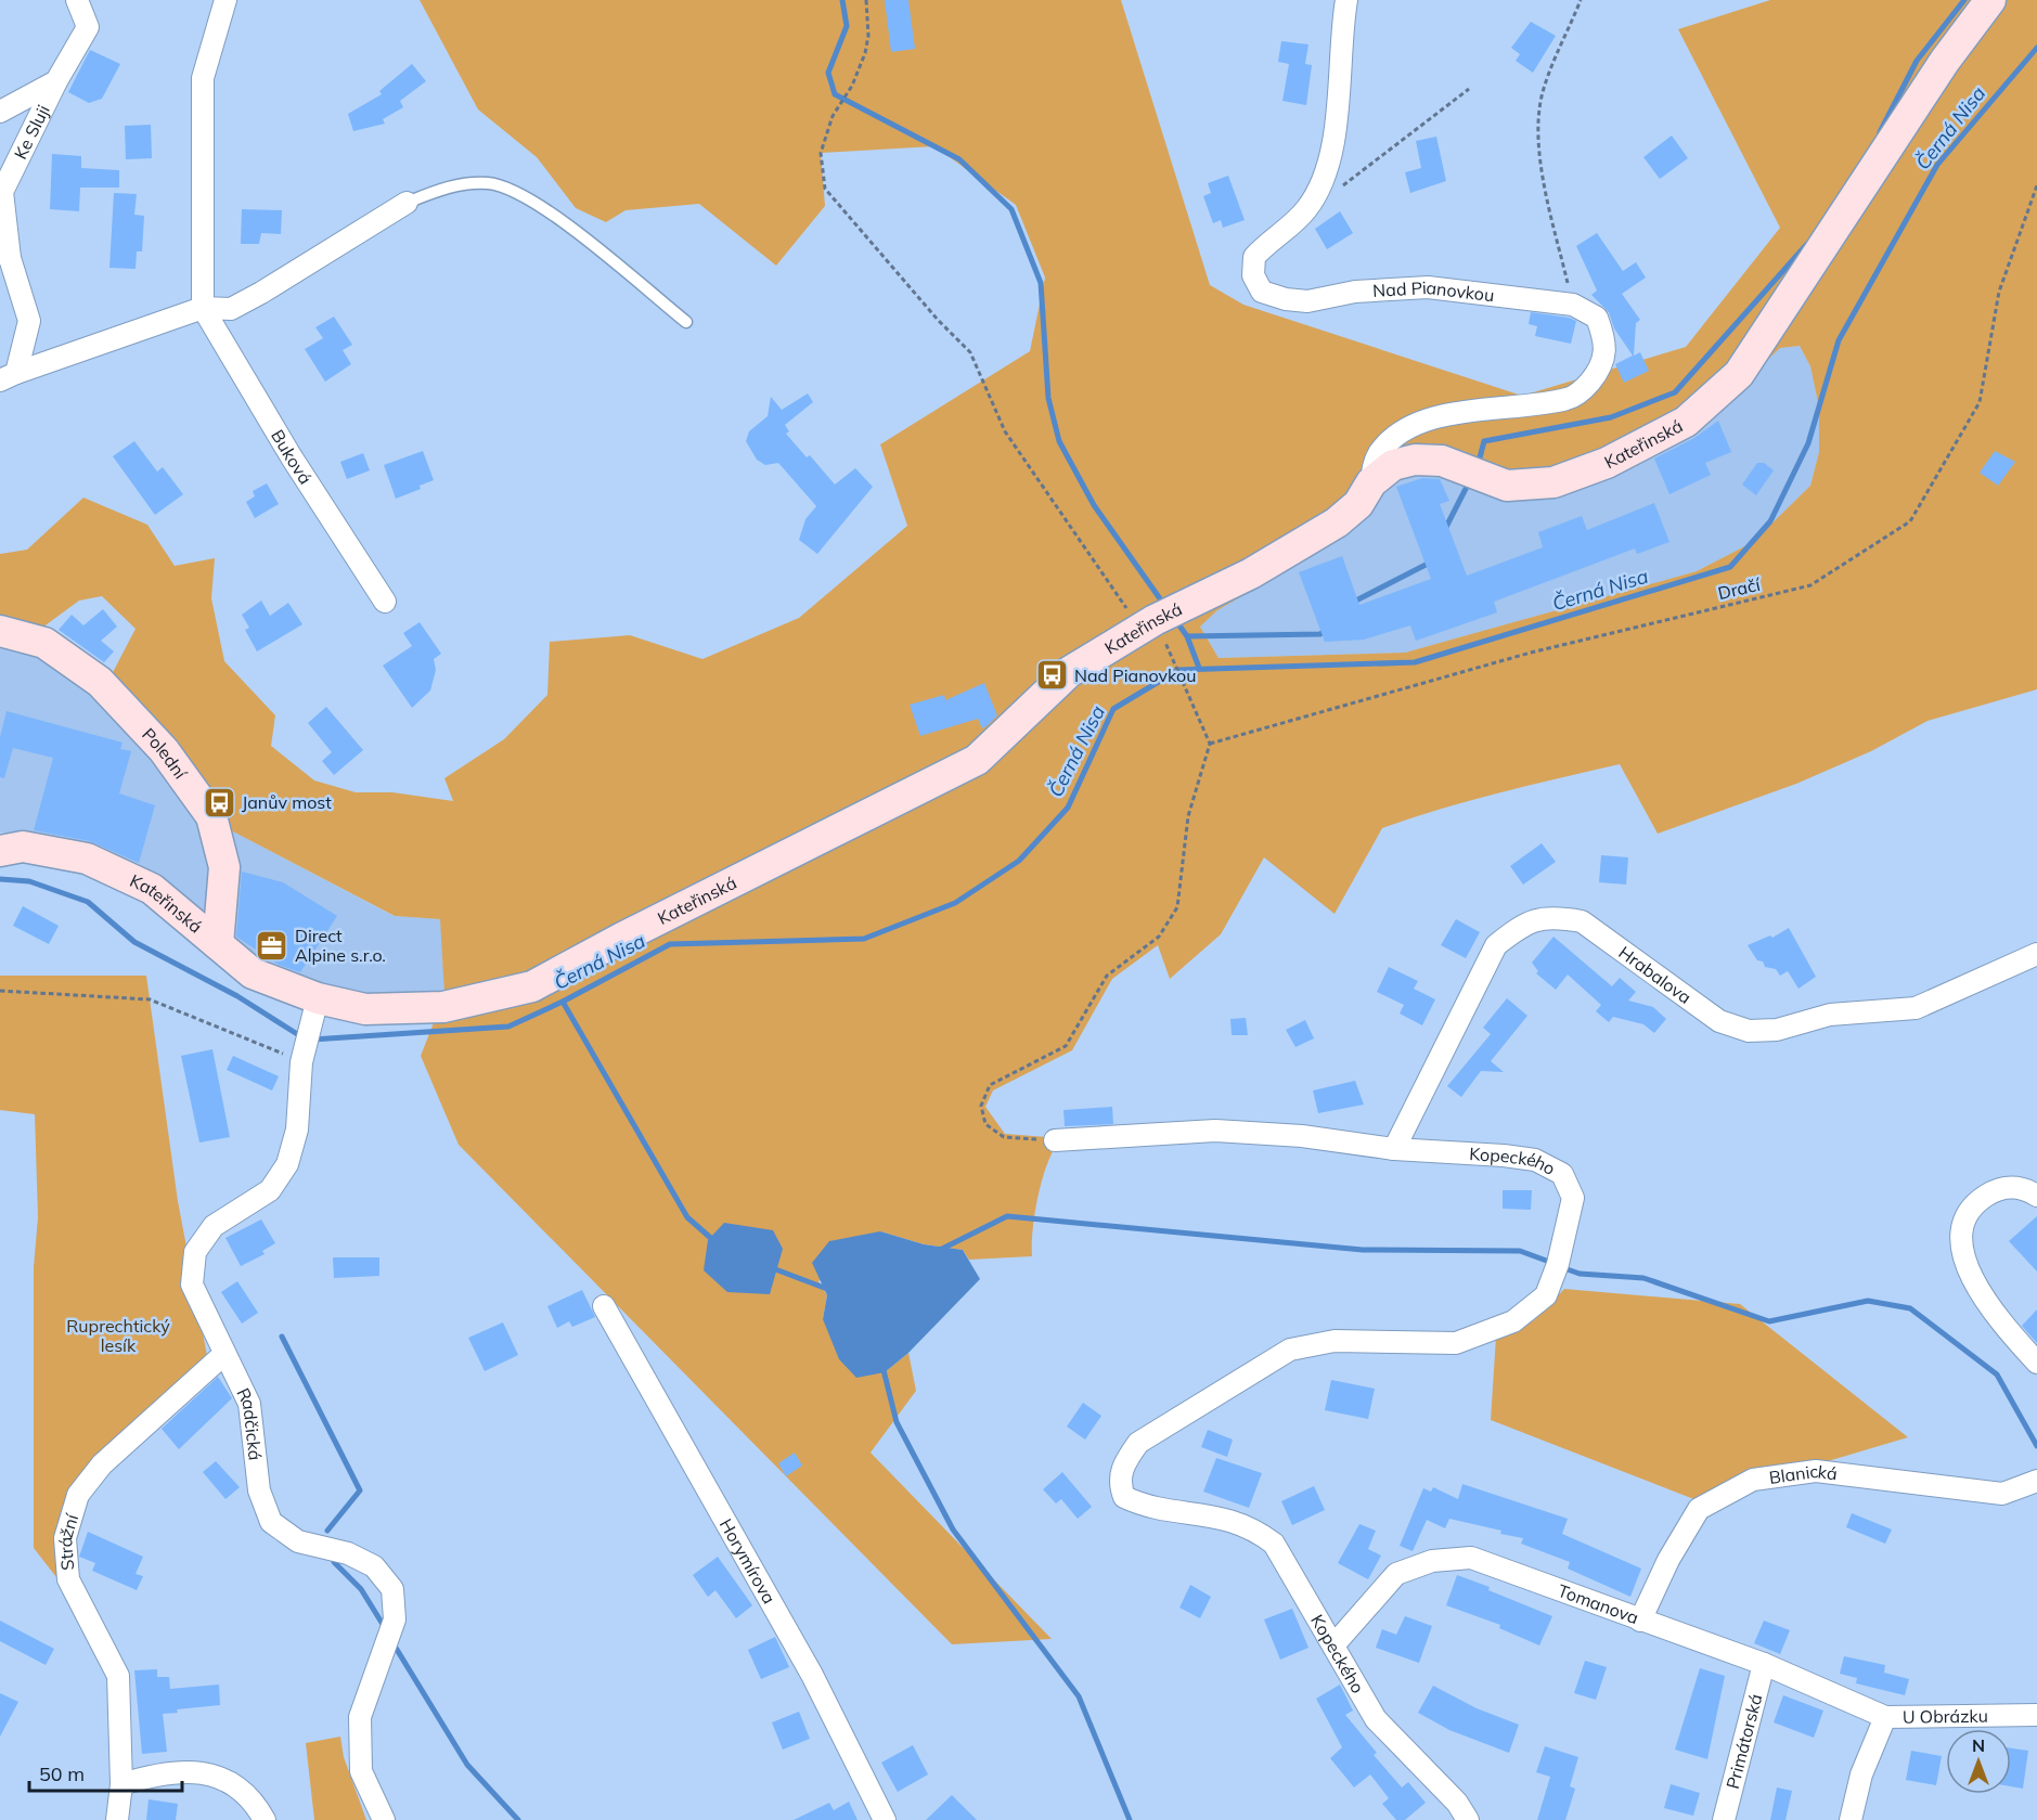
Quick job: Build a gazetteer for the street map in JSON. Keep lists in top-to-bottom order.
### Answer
{
  "streets": {
    "street": [
      "Ke Sluji",
      "Nad Pianovkou",
      "Kateřinská",
      "Buková",
      "Polední",
      "Hrabalova",
      "Kopeckého",
      "Radčická",
      "Blanická",
      "Strážní",
      "Horymírova",
      "Tomanova",
      "U Obrázku",
      "Primátorská"
    ],
    "path": ["Dračí"]
  },
  "crossings": [
    ["Nad Pianovkou", "Kateřinská"],
    ["Kateřinská", "Polední"],
    ["Kateřinská", "Radčická"],
    ["Hrabalova", "Kopeckého"],
    ["Kopeckého", "Tomanova"],
    ["Radčická", "Strážní"],
    ["Blanická", "Tomanova"],
    ["Tomanova", "U Obrázku"],
    ["Tomanova", "Primátorská"]
  ],
  "water": ["Černá Nisa"],
  "parks": ["Ruprechtický lesík"],
  "places": {
    "bus stop": ["Nad Pianovkou", "Janův most"],
    "office": ["Direct Alpine s.r.o."]
  },
  "scale_bar": "50 m",
  "north": "top"
}
